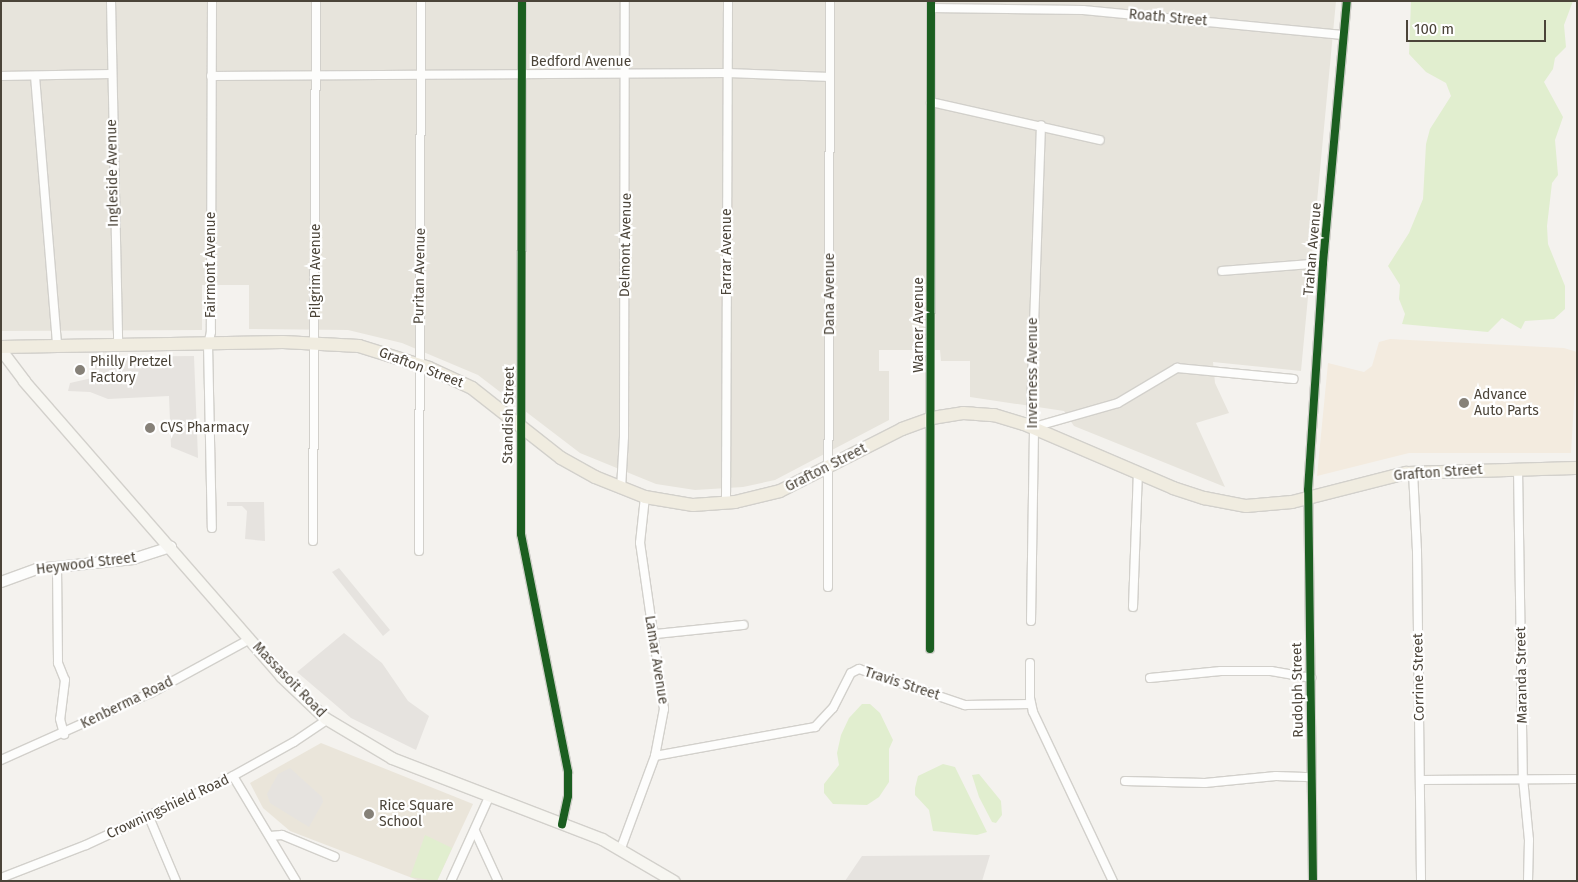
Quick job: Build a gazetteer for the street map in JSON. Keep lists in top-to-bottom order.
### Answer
{
  "streets": {
    "highway": ["Grafton Street"],
    "main road": ["Massasoit Road"],
    "street": [
      "Roath Street",
      "Bedford Avenue",
      "Ingleside Avenue",
      "Delmont Avenue",
      "Trahan Avenue",
      "Farrar Avenue",
      "Fairmont Avenue",
      "Pilgrim Avenue",
      "Puritan Avenue",
      "Dana Avenue",
      "Warner Avenue",
      "Inverness Avenue",
      "Standish Street",
      "Heywood Street",
      "Lamar Avenue",
      "Maranda Street",
      "Corrine Street",
      "Travis Street",
      "Rudolph Street",
      "Kenberma Road",
      "Crowningshield Road"
    ]
  },
  "crossings": [
    ["Roath Street", "Trahan Avenue"],
    ["Roath Street", "Warner Avenue"],
    ["Bedford Avenue", "Delmont Avenue"],
    ["Bedford Avenue", "Farrar Avenue"],
    ["Bedford Avenue", "Fairmont Avenue"],
    ["Bedford Avenue", "Pilgrim Avenue"],
    ["Bedford Avenue", "Puritan Avenue"],
    ["Bedford Avenue", "Dana Avenue"],
    ["Bedford Avenue", "Standish Street"],
    ["Ingleside Avenue", "Grafton Street"],
    ["Delmont Avenue", "Grafton Street"],
    ["Trahan Avenue", "Grafton Street"],
    ["Trahan Avenue", "Rudolph Street"],
    ["Farrar Avenue", "Grafton Street"],
    ["Fairmont Avenue", "Grafton Street"],
    ["Pilgrim Avenue", "Grafton Street"],
    ["Puritan Avenue", "Grafton Street"],
    ["Dana Avenue", "Grafton Street"],
    ["Warner Avenue", "Grafton Street"],
    ["Grafton Street", "Inverness Avenue"],
    ["Grafton Street", "Standish Street"],
    ["Grafton Street", "Lamar Avenue"],
    ["Grafton Street", "Maranda Street"],
    ["Grafton Street", "Corrine Street"],
    ["Grafton Street", "Massasoit Road"],
    ["Grafton Street", "Rudolph Street"],
    ["Standish Street", "Massasoit Road"],
    ["Heywood Street", "Massasoit Road"],
    ["Lamar Avenue", "Massasoit Road"],
    ["Lamar Avenue", "Travis Street"],
    ["Massasoit Road", "Kenberma Road"],
    ["Massasoit Road", "Crowningshield Road"]
  ],
  "places": [
    "Philly Pretzel Factory",
    "Advance Auto Parts",
    "CVS Pharmacy",
    "Rice Square School"
  ],
  "scale_bar": "100 m"
}
